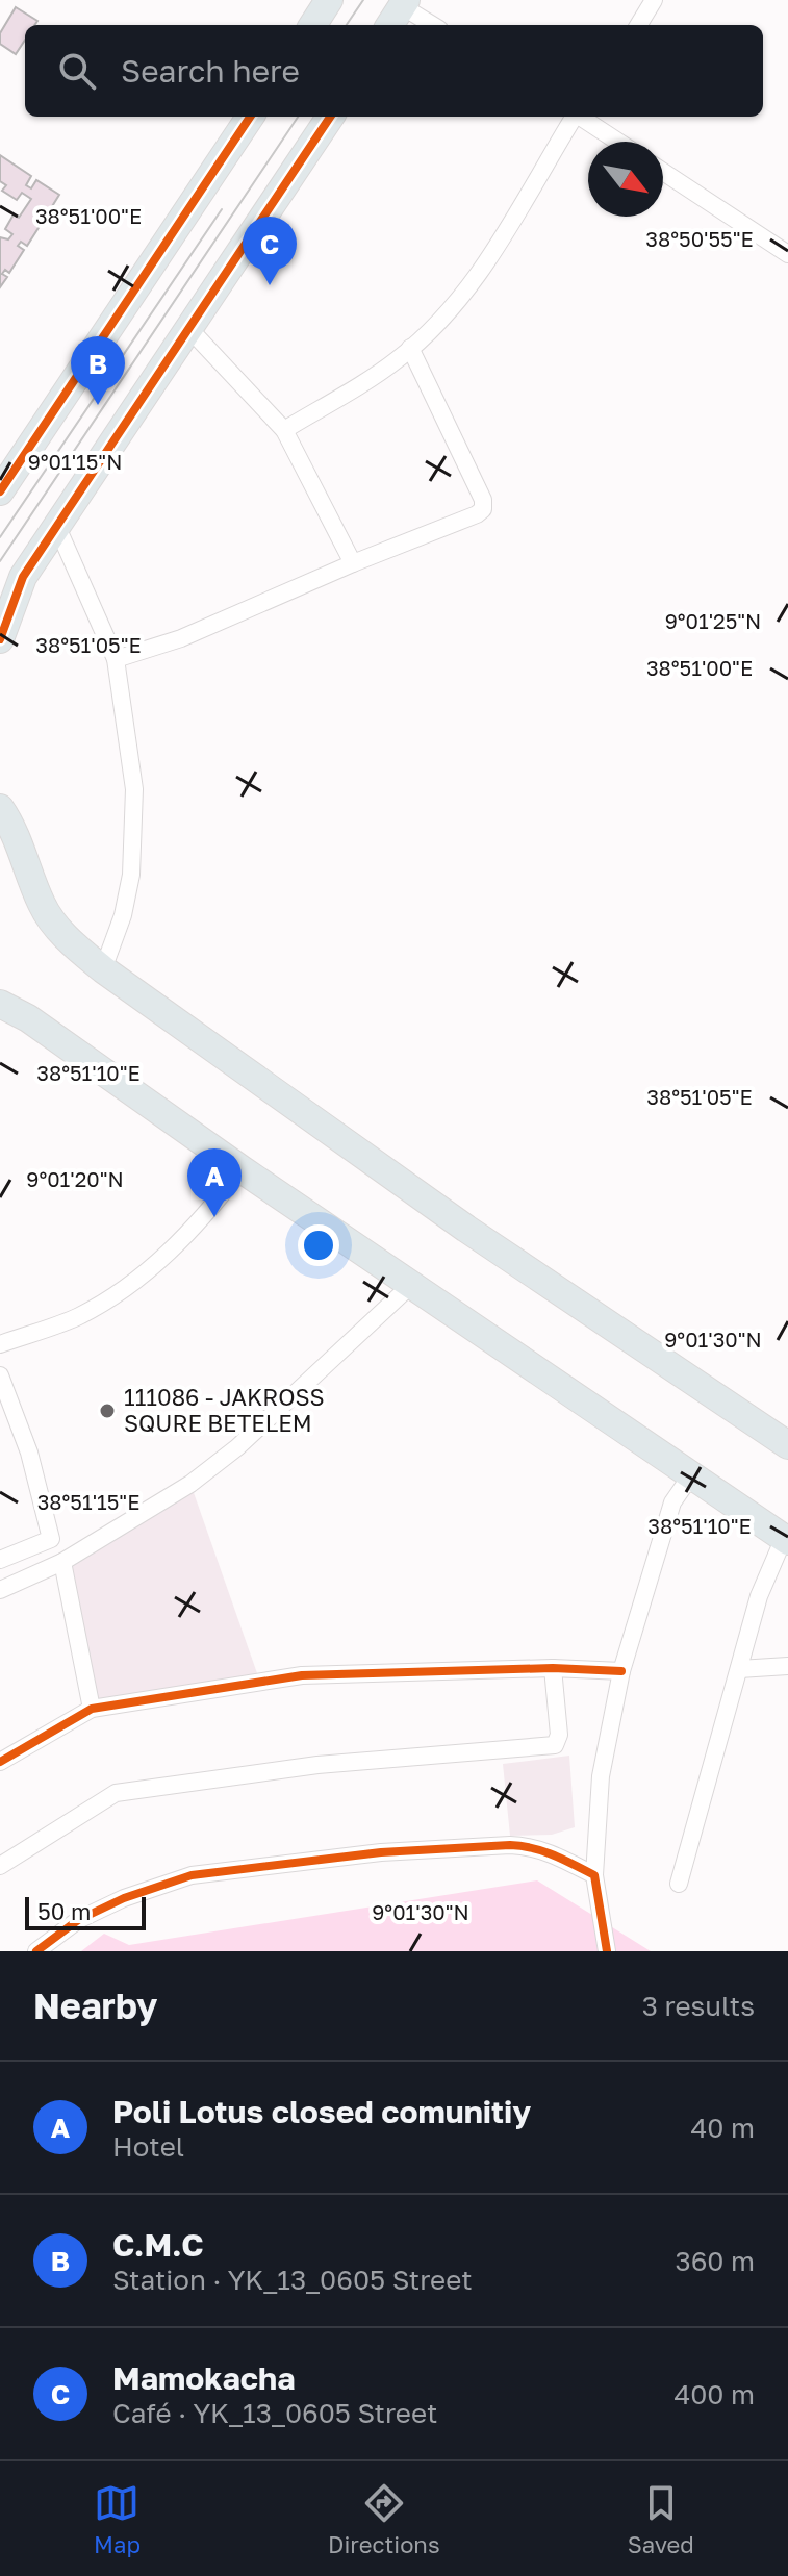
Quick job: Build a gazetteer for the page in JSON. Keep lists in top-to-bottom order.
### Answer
{
  "places": ["111086 - JAKROSS SQURE BETELEM"],
  "scale_bar": "50 m",
  "north": "bottom right",
  "page": {
    "search": "Search here",
    "pins": ["C", "B", "A"],
    "scale": "50 m",
    "heading": ["Nearby", "3 results"],
    "list": [
      {
        "mark": "A",
        "name": "Poli Lotus closed comunitiy",
        "note": "Hotel",
        "value": "40 m"
      },
      {
        "mark": "B",
        "name": "C.M.C",
        "note": "Station · YK_13_0605 Street",
        "value": "360 m"
      },
      {
        "mark": "C",
        "name": "Mamokacha",
        "note": "Café · YK_13_0605 Street",
        "value": "400 m"
      }
    ],
    "nav": ["Map", "Directions", "Saved"]
  },
  "coordinates": [
    "38°51'00\"E",
    "38°50'55\"E",
    "9°01'15\"N",
    "9°01'25\"N",
    "38°51'05\"E",
    "38°51'10\"E",
    "9°01'20\"N",
    "9°01'30\"N",
    "38°51'15\"E"
  ]
}
